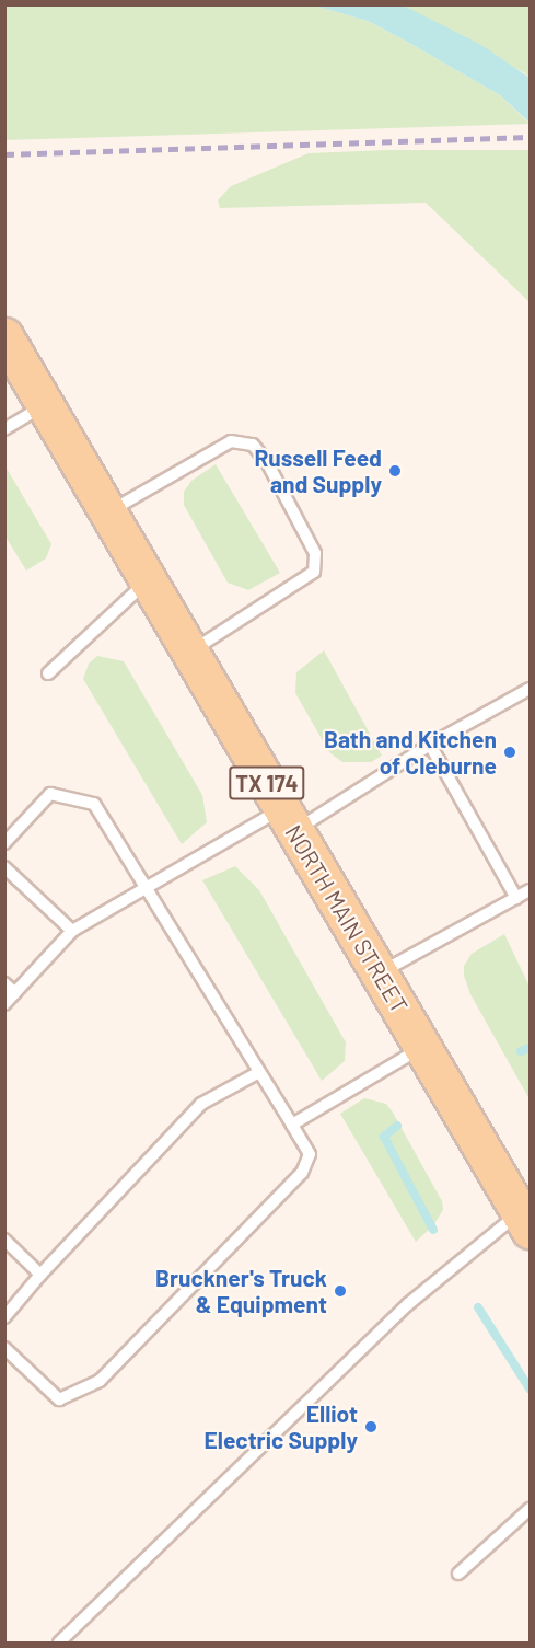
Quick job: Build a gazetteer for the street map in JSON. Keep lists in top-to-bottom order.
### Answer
{
  "streets": {
    "main road": ["TX 174", "NORTH MAIN STREET"]
  },
  "places": [
    "Russell Feed and Supply",
    "Bath and Kitchen of Cleburne",
    "Bruckner's Truck & Equipment",
    "Elliot Electric Supply"
  ]
}
